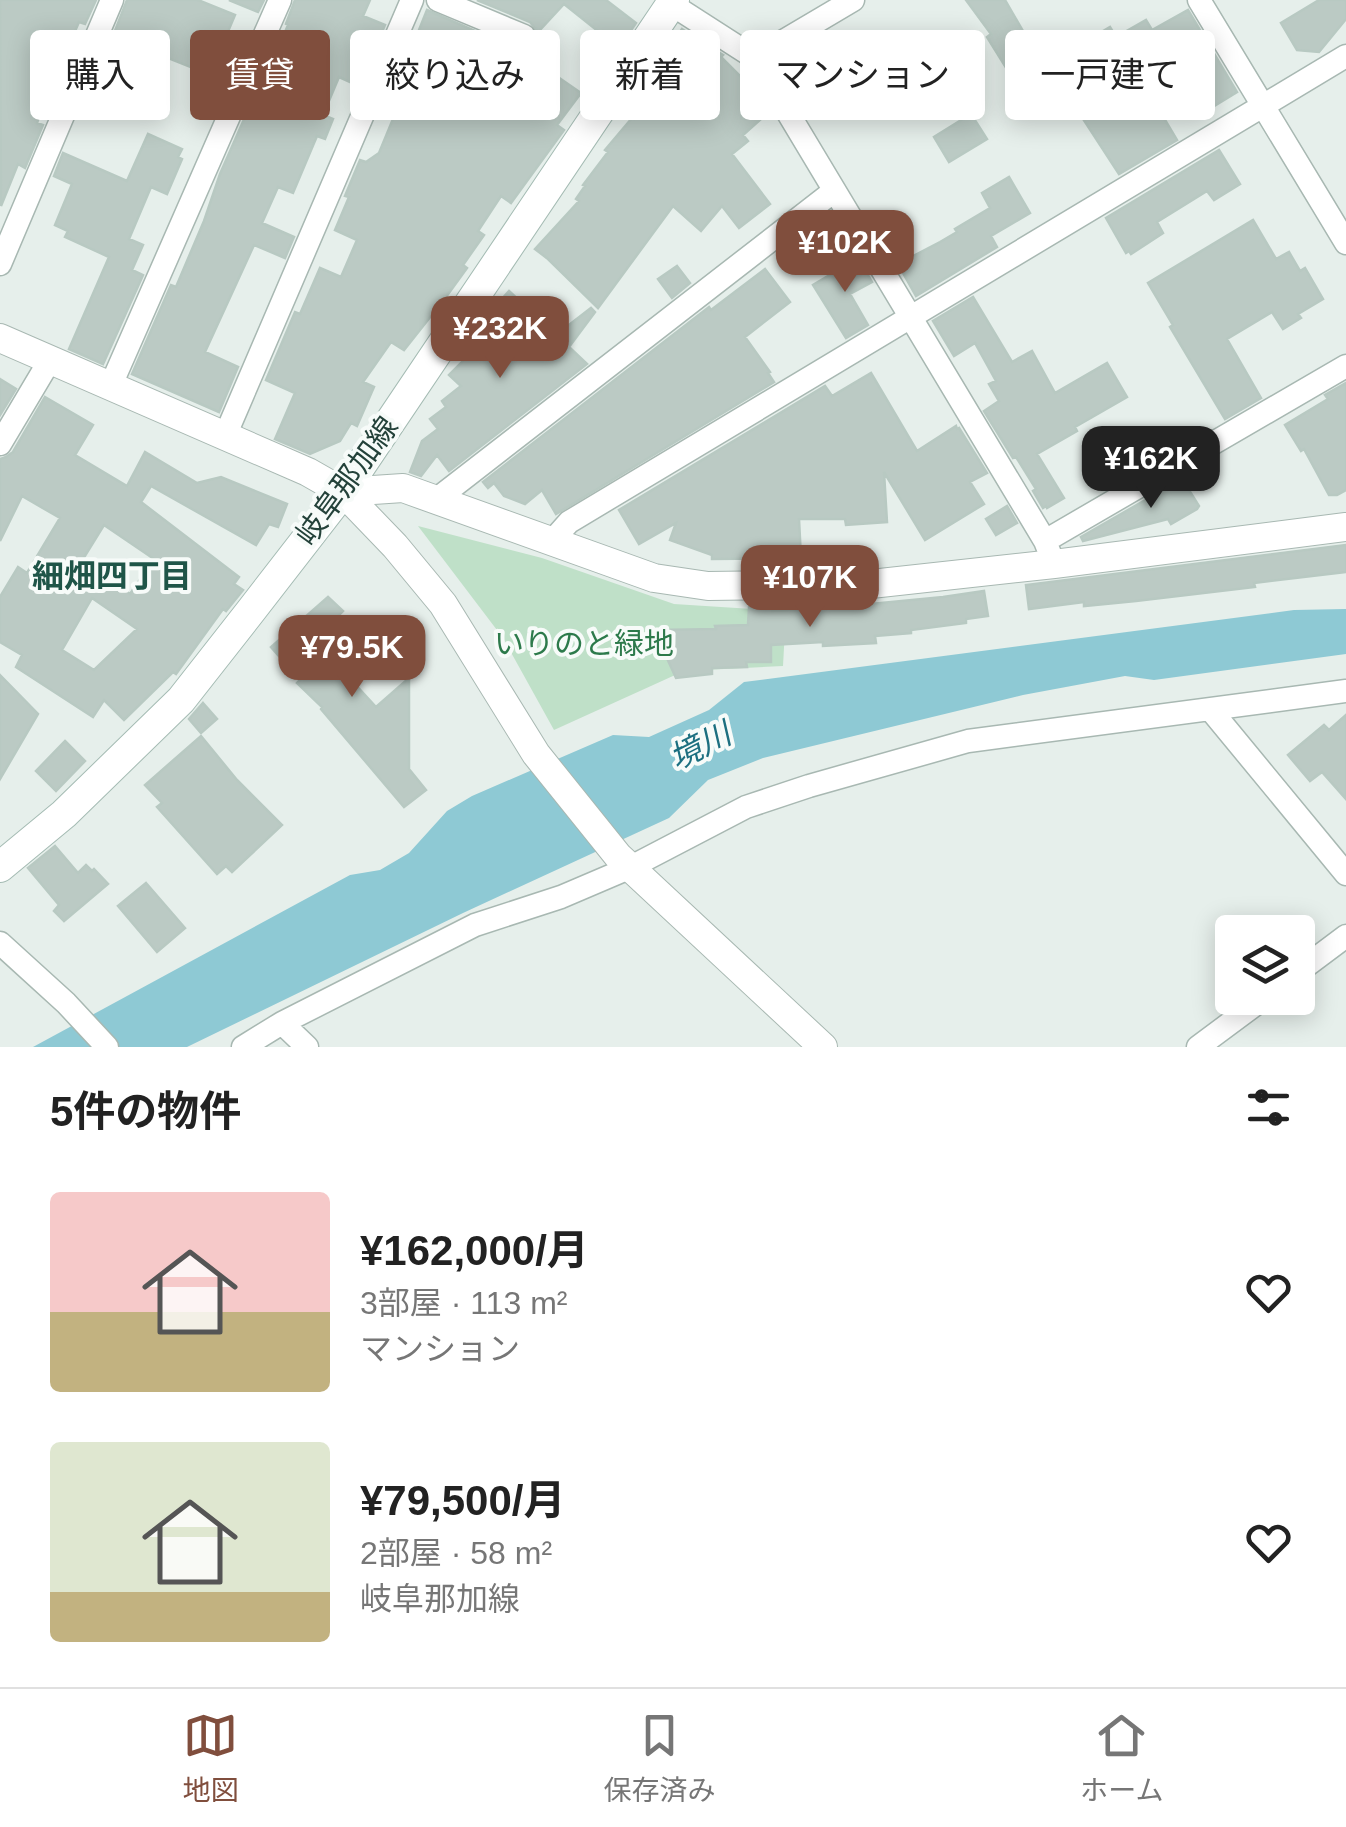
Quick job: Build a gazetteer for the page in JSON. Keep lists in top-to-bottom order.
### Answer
{
  "streets": {
    "main road": ["岐阜那加線"]
  },
  "districts": ["細畑四丁目"],
  "water": ["境川"],
  "parks": ["いりのと緑地"],
  "page": {
    "chip": [
      "購入",
      "賃貸",
      "絞り込み",
      "新着",
      "マンション",
      "一戸建て"
    ],
    "price": [
      "¥102K",
      "¥232K",
      "¥162K",
      "¥107K",
      "¥79.5K"
    ],
    "heading": "5件の物件",
    "list": [
      {
        "name": "¥162,000/月",
        "note": "3部屋 · 113 m² · マンション"
      },
      {
        "name": "¥79,500/月",
        "note": "2部屋 · 58 m² · 岐阜那加線"
      }
    ],
    "tabs": ["地図", "保存済み", "ホーム"]
  }
}
